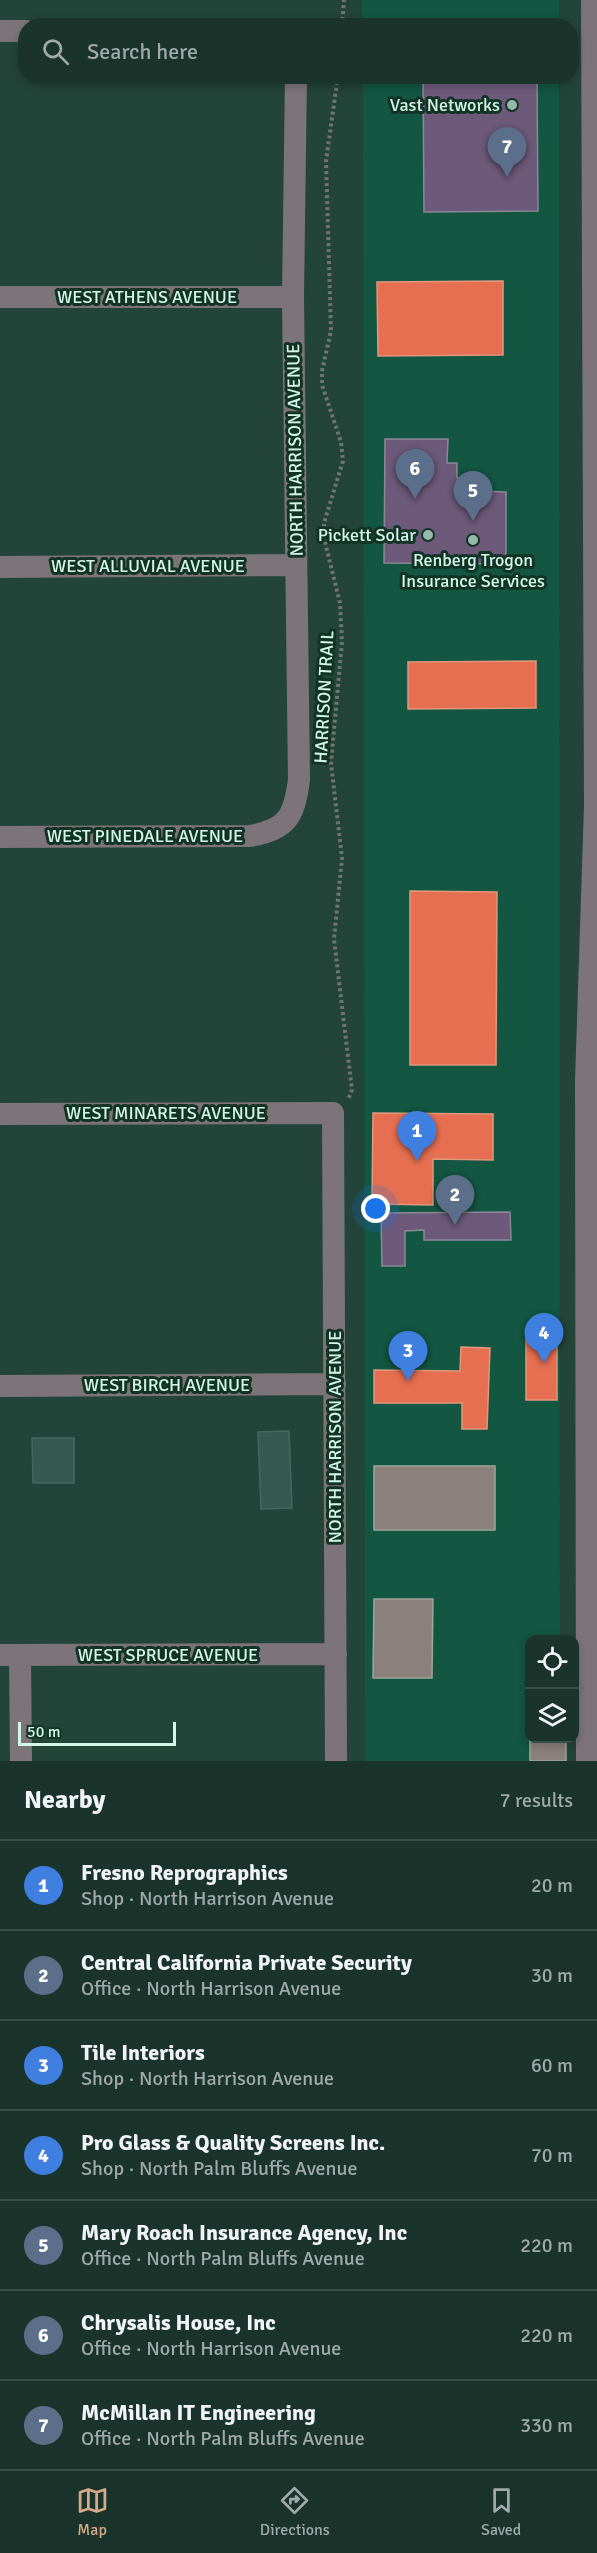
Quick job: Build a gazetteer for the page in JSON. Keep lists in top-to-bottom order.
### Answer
{
  "streets": {
    "street": [
      "WEST ATHENS AVENUE",
      "NORTH HARRISON AVENUE",
      "WEST ALLUVIAL AVENUE",
      "WEST PINEDALE AVENUE",
      "WEST MINARETS AVENUE",
      "WEST BIRCH AVENUE",
      "WEST SPRUCE AVENUE"
    ],
    "path": ["HARRISON TRAIL"]
  },
  "crossings": [
    ["WEST ATHENS AVENUE", "NORTH HARRISON AVENUE"],
    ["NORTH HARRISON AVENUE", "WEST ALLUVIAL AVENUE"],
    ["NORTH HARRISON AVENUE", "HARRISON TRAIL"],
    ["NORTH HARRISON AVENUE", "WEST PINEDALE AVENUE"],
    ["NORTH HARRISON AVENUE", "WEST MINARETS AVENUE"],
    ["NORTH HARRISON AVENUE", "WEST BIRCH AVENUE"],
    ["NORTH HARRISON AVENUE", "WEST SPRUCE AVENUE"],
    ["HARRISON TRAIL", "WEST MINARETS AVENUE"]
  ],
  "places": ["Vast Networks", "Pickett Solar", "Renberg Trogon Insurance Services"],
  "scale_bar": "50 m",
  "page": {
    "search": "Search here",
    "pins": [
      "7",
      "6",
      "5",
      "1",
      "2",
      "4",
      "3"
    ],
    "scale": "50 m",
    "heading": ["Nearby", "7 results"],
    "list": [
      {
        "mark": "1",
        "name": "Fresno Reprographics",
        "note": "Shop · North Harrison Avenue",
        "value": "20 m"
      },
      {
        "mark": "2",
        "name": "Central California Private Security",
        "note": "Office · North Harrison Avenue",
        "value": "30 m"
      },
      {
        "mark": "3",
        "name": "Tile Interiors",
        "note": "Shop · North Harrison Avenue",
        "value": "60 m"
      },
      {
        "mark": "4",
        "name": "Pro Glass & Quality Screens Inc.",
        "note": "Shop · North Palm Bluffs Avenue",
        "value": "70 m"
      },
      {
        "mark": "5",
        "name": "Mary Roach Insurance Agency, Inc",
        "note": "Office · North Palm Bluffs Avenue",
        "value": "220 m"
      },
      {
        "mark": "6",
        "name": "Chrysalis House, Inc",
        "note": "Office · North Harrison Avenue",
        "value": "220 m"
      },
      {
        "mark": "7",
        "name": "McMillan IT Engineering",
        "note": "Office · North Palm Bluffs Avenue",
        "value": "330 m"
      }
    ],
    "nav": ["Map", "Directions", "Saved"]
  }
}
